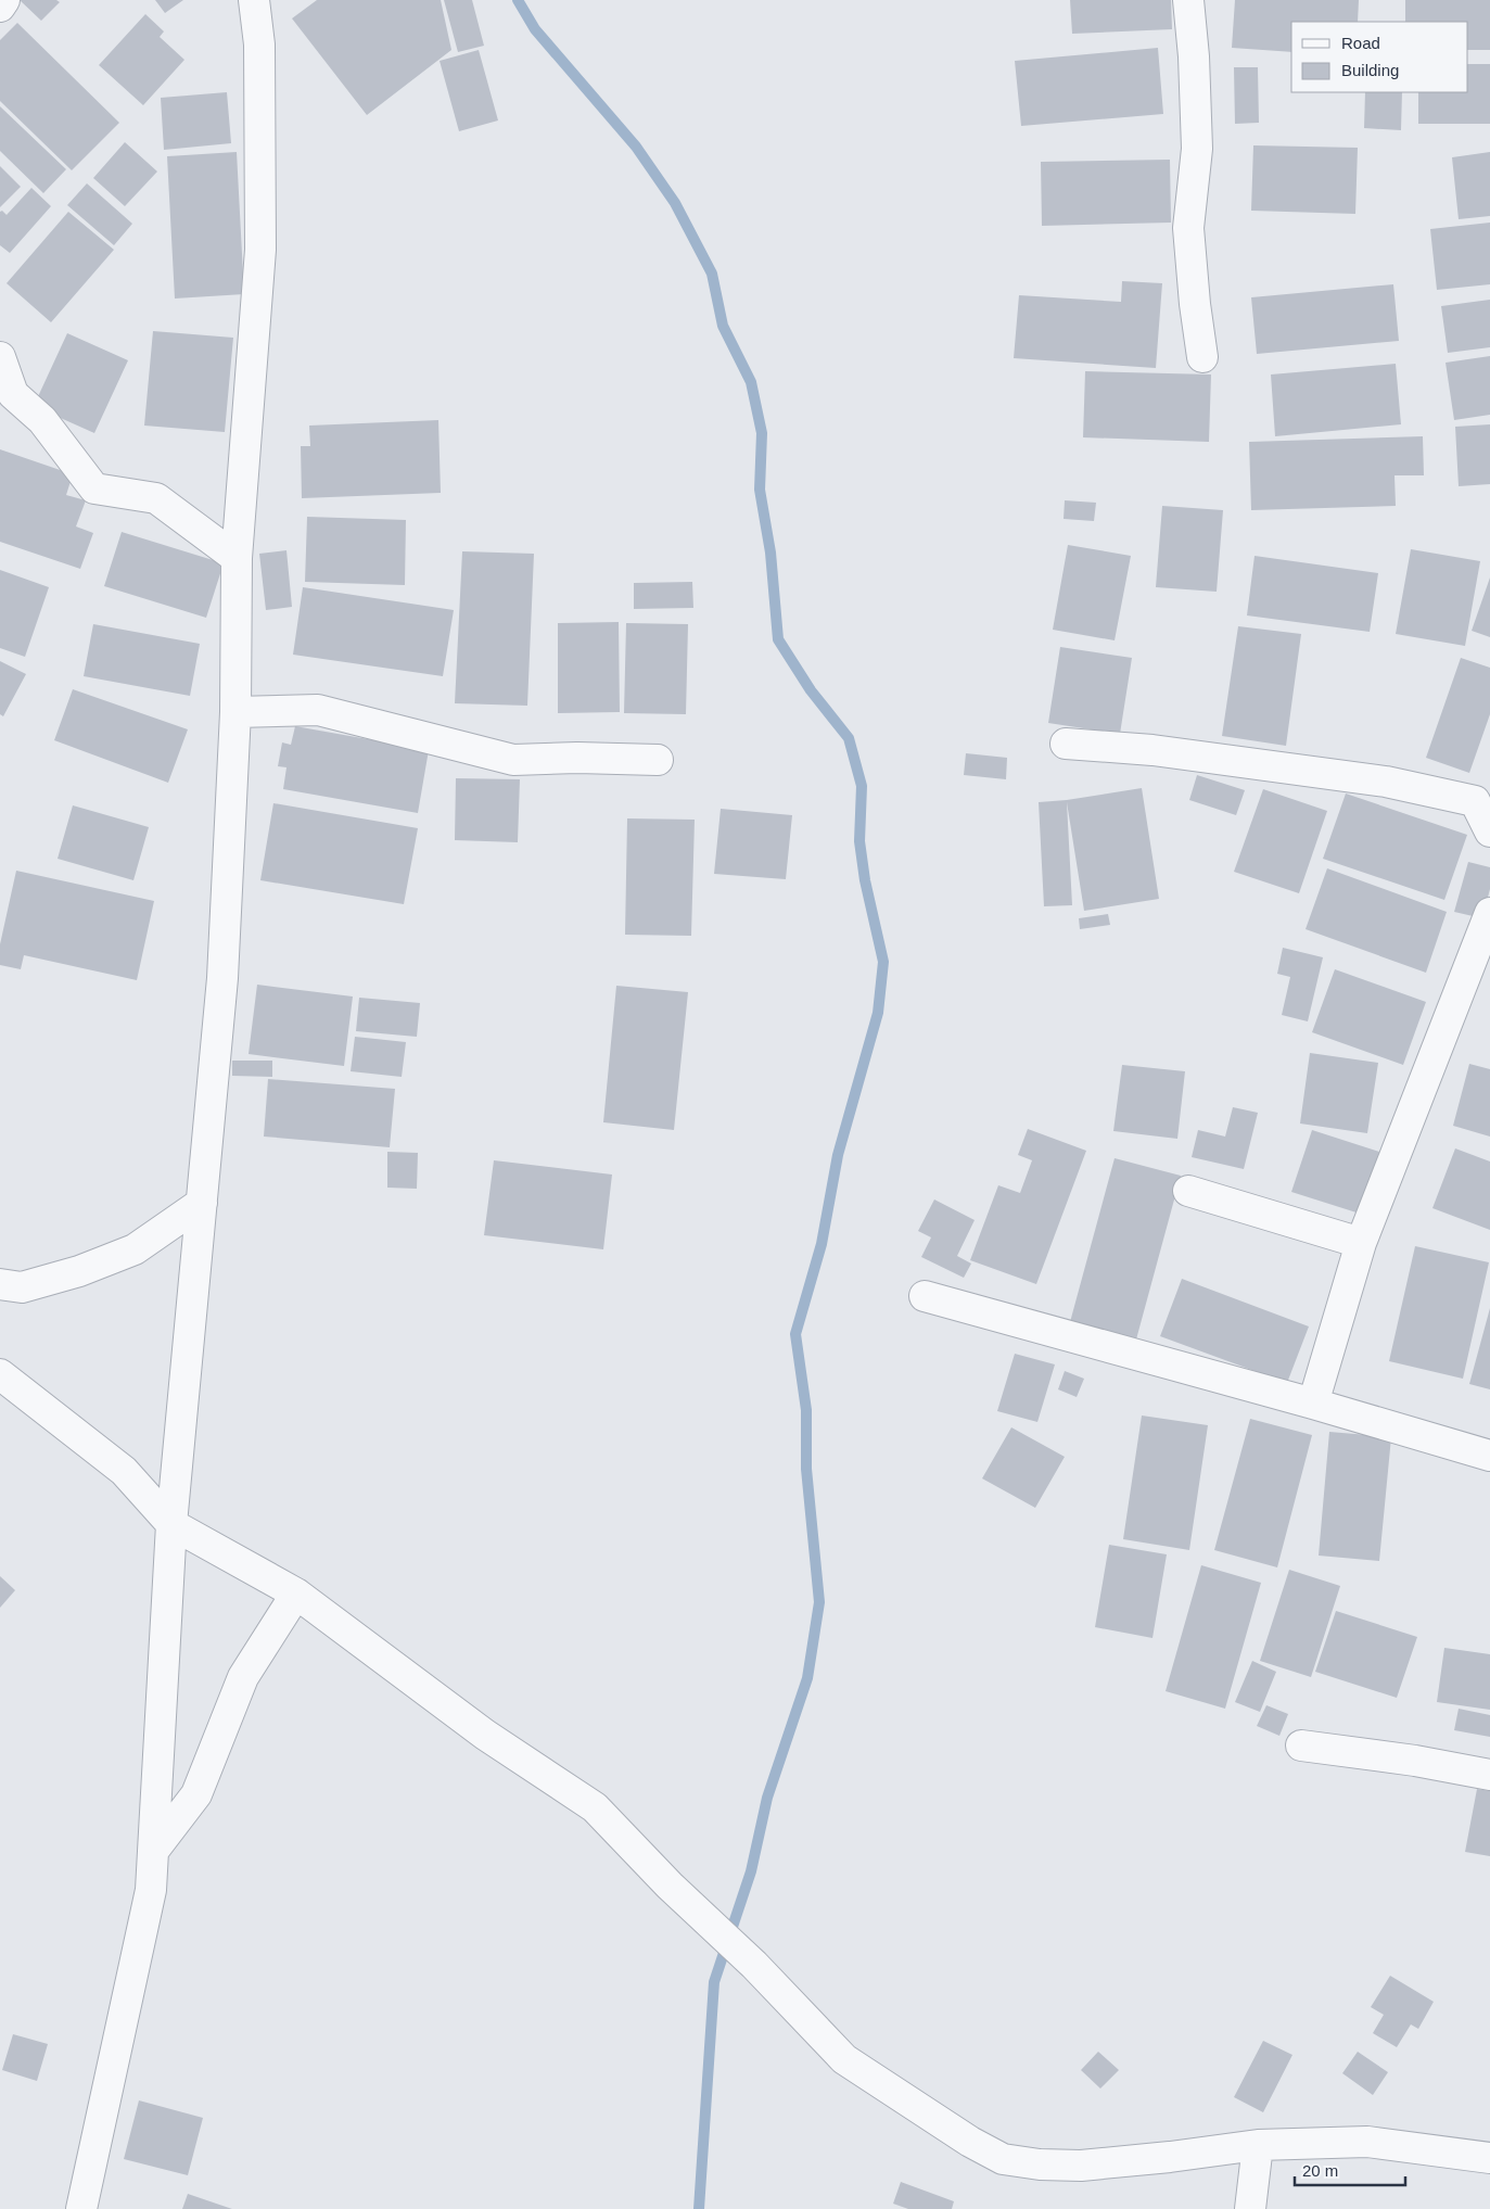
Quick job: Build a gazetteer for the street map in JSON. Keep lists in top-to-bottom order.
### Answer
{
  "legend": ["Road", "Building"],
  "scale_bar": "20 m"
}
